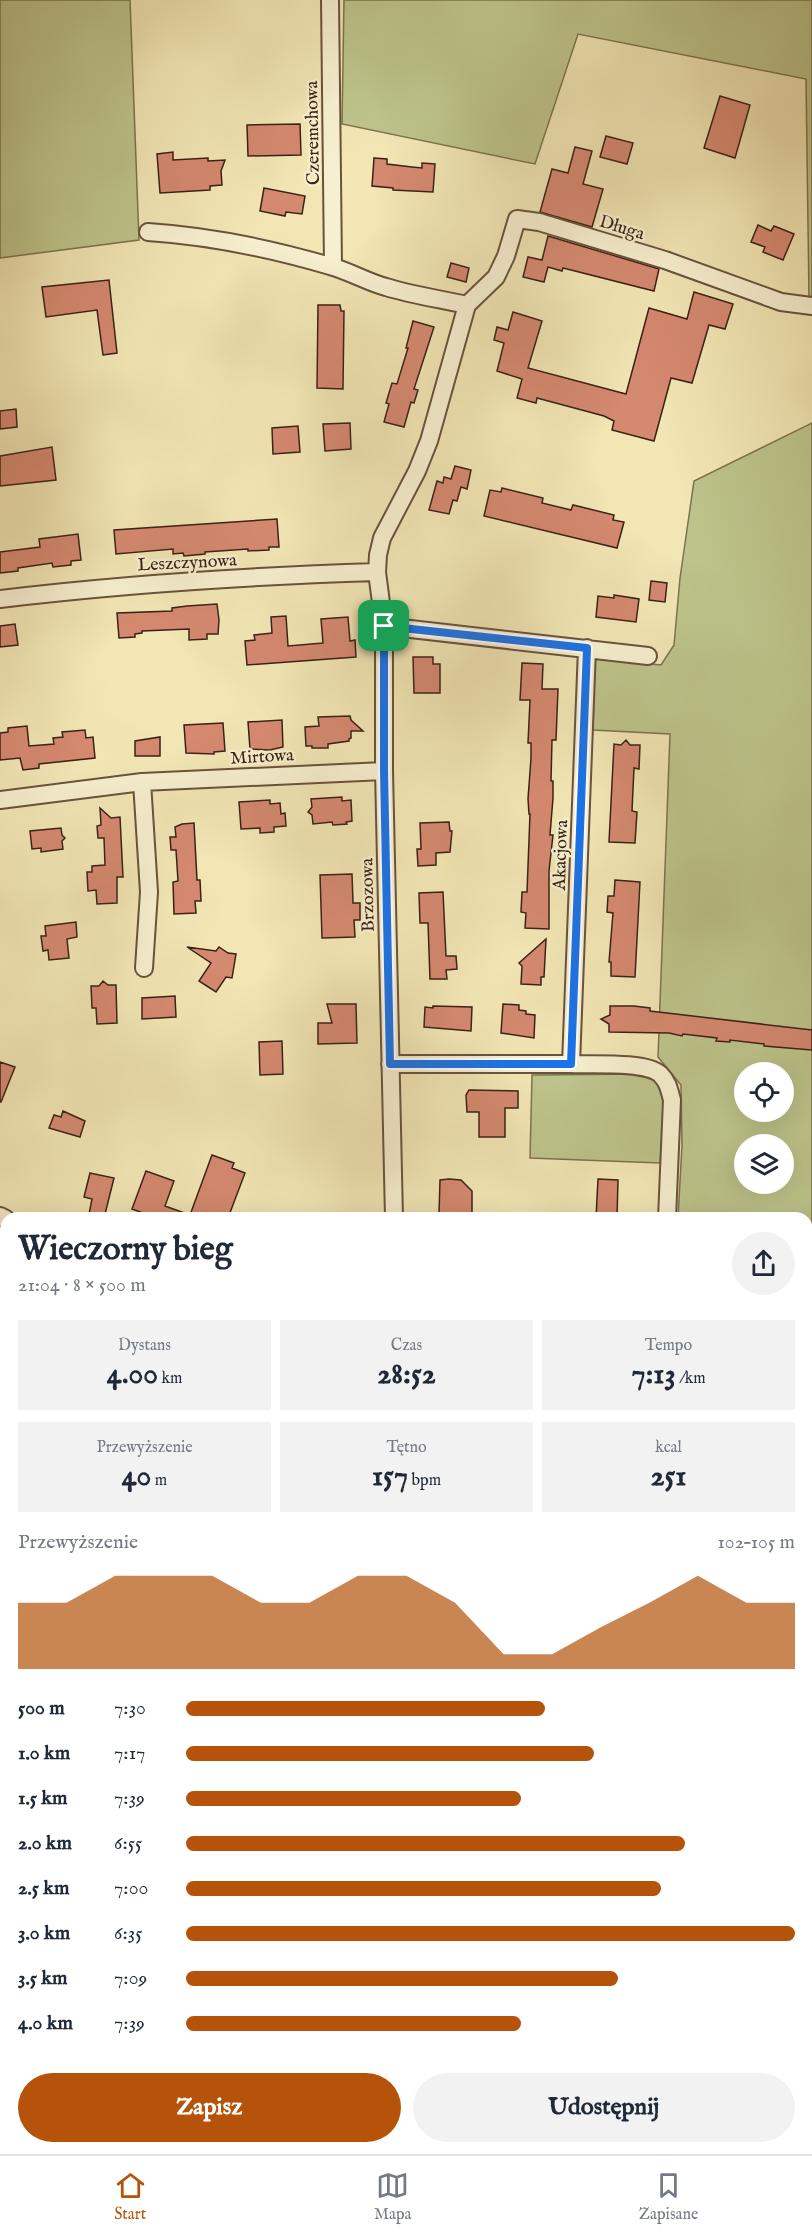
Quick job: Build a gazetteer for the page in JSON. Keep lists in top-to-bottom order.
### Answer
{
  "streets": {
    "street": [
      "Czeremchowa",
      "Długa",
      "Leszczynowa",
      "Mirtowa",
      "Akacjowa",
      "Brzozowa"
    ]
  },
  "crossings": [
    ["Leszczynowa", "Brzozowa"],
    ["Mirtowa", "Brzozowa"]
  ],
  "page": {
    "heading": ["Wieczorny bieg", "21:04 · 8 × 500 m"],
    "stats": [
      ["Dystans", "4.00 km"],
      ["Czas", "28:52"],
      ["Tempo", "7:13 /km"],
      ["Przewyższenie", "40 m"],
      ["Tętno", "157 bpm"],
      ["kcal", "251"]
    ],
    "chart": ["Przewyższenie", "102–105 m"],
    "list": [
      {
        "name": "500 m",
        "note": "7:30"
      },
      {
        "name": "1.0 km",
        "note": "7:17"
      },
      {
        "name": "1.5 km",
        "note": "7:39"
      },
      {
        "name": "2.0 km",
        "note": "6:55"
      },
      {
        "name": "2.5 km",
        "note": "7:00"
      },
      {
        "name": "3.0 km",
        "note": "6:35"
      },
      {
        "name": "3.5 km",
        "note": "7:09"
      },
      {
        "name": "4.0 km",
        "note": "7:39"
      }
    ],
    "buttons": ["Zapisz", "Udostępnij"],
    "tabs": ["Start", "Mapa", "Zapisane"]
  }
}
